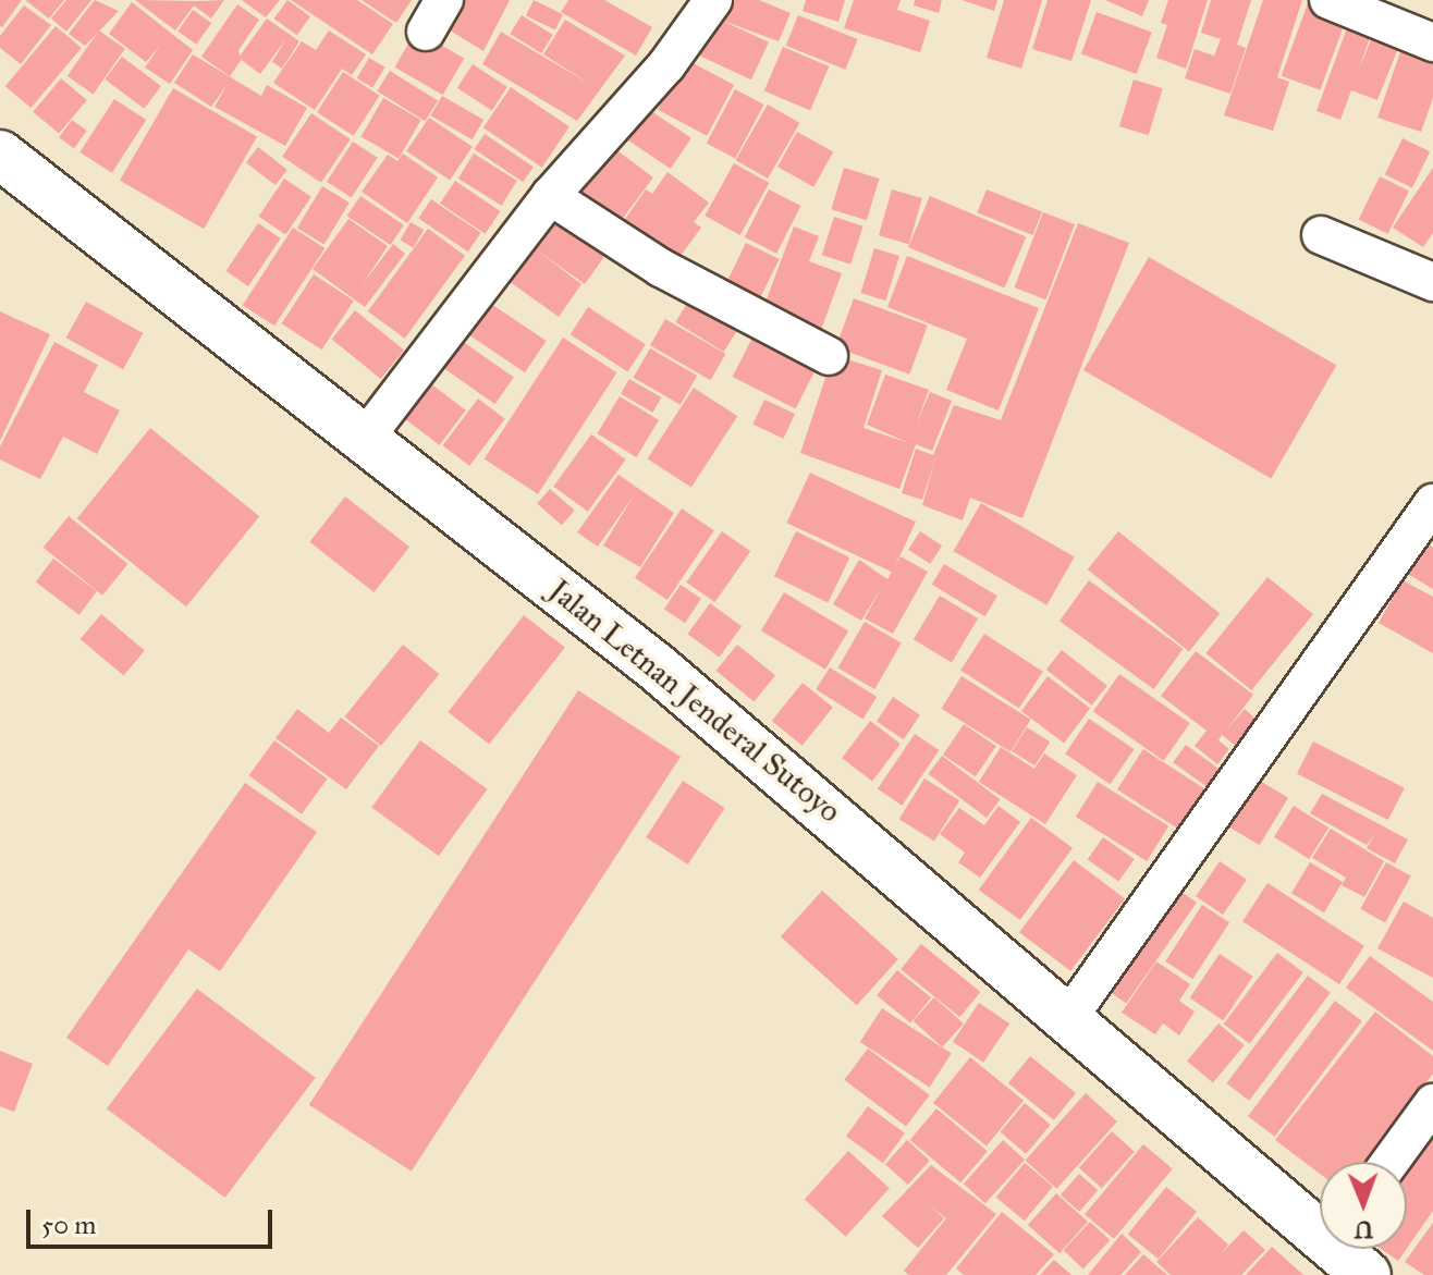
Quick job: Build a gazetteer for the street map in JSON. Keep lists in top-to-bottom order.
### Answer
{
  "streets": {
    "main road": ["Jalan Letnan Jenderal Sutoyo"]
  },
  "scale_bar": "50 m",
  "north": "bottom"
}
